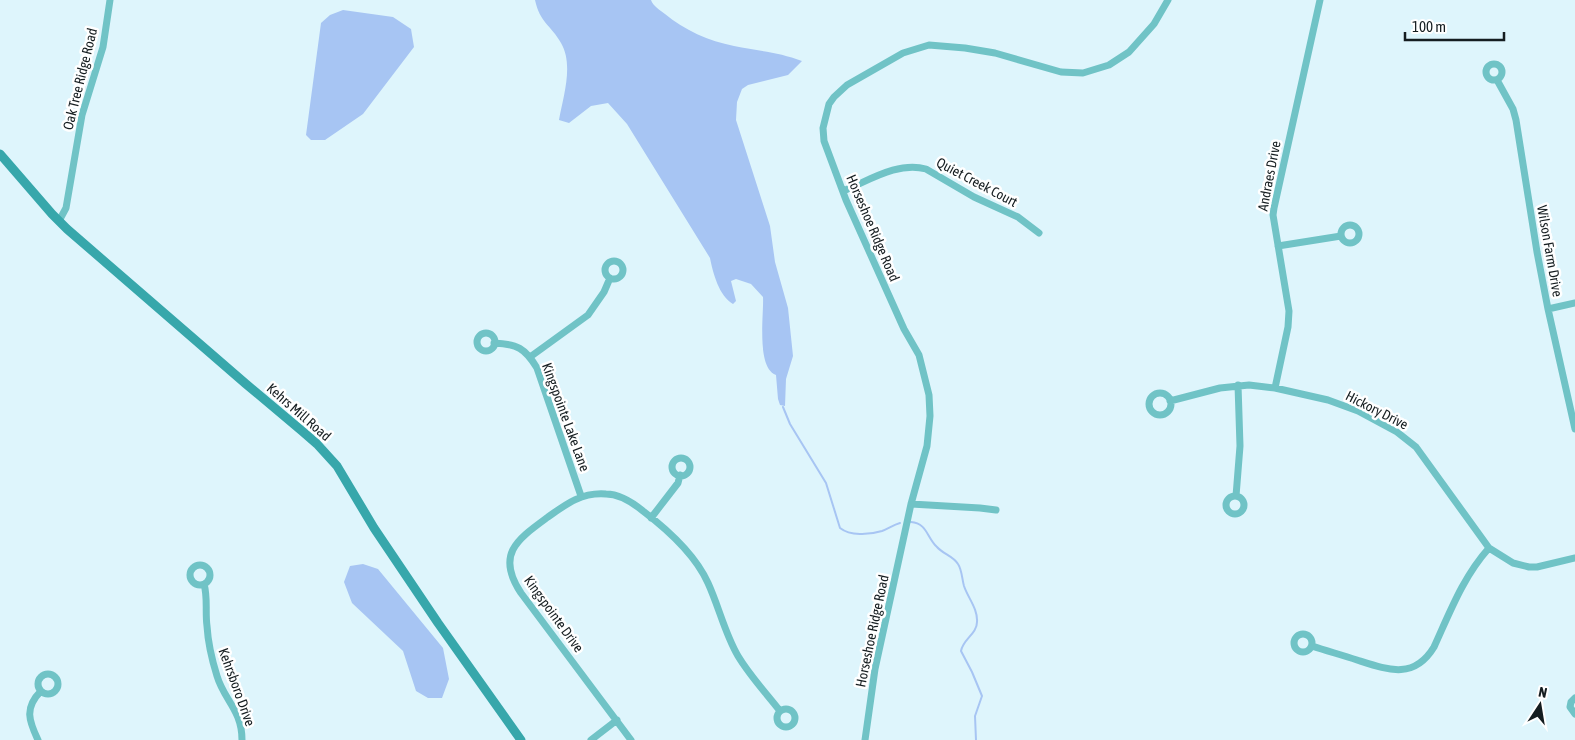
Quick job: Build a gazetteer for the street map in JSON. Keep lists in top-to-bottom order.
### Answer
{
  "streets": {
    "main road": ["Kehrs Mill Road"],
    "street": [
      "Oak Tree Ridge Road",
      "Andraes Drive",
      "Quiet Creek Court",
      "Horseshoe Ridge Road",
      "Wilson Farm Drive",
      "Hickory Drive",
      "Kingspointe Lake Lane",
      "Kingspointe Drive",
      "Kehrsboro Drive"
    ]
  },
  "crossings": [
    ["Oak Tree Ridge Road", "Kehrs Mill Road"],
    ["Andraes Drive", "Hickory Drive"],
    ["Quiet Creek Court", "Horseshoe Ridge Road"],
    ["Kingspointe Lake Lane", "Kingspointe Drive"]
  ],
  "scale_bar": "100 m",
  "north": "top"
}
